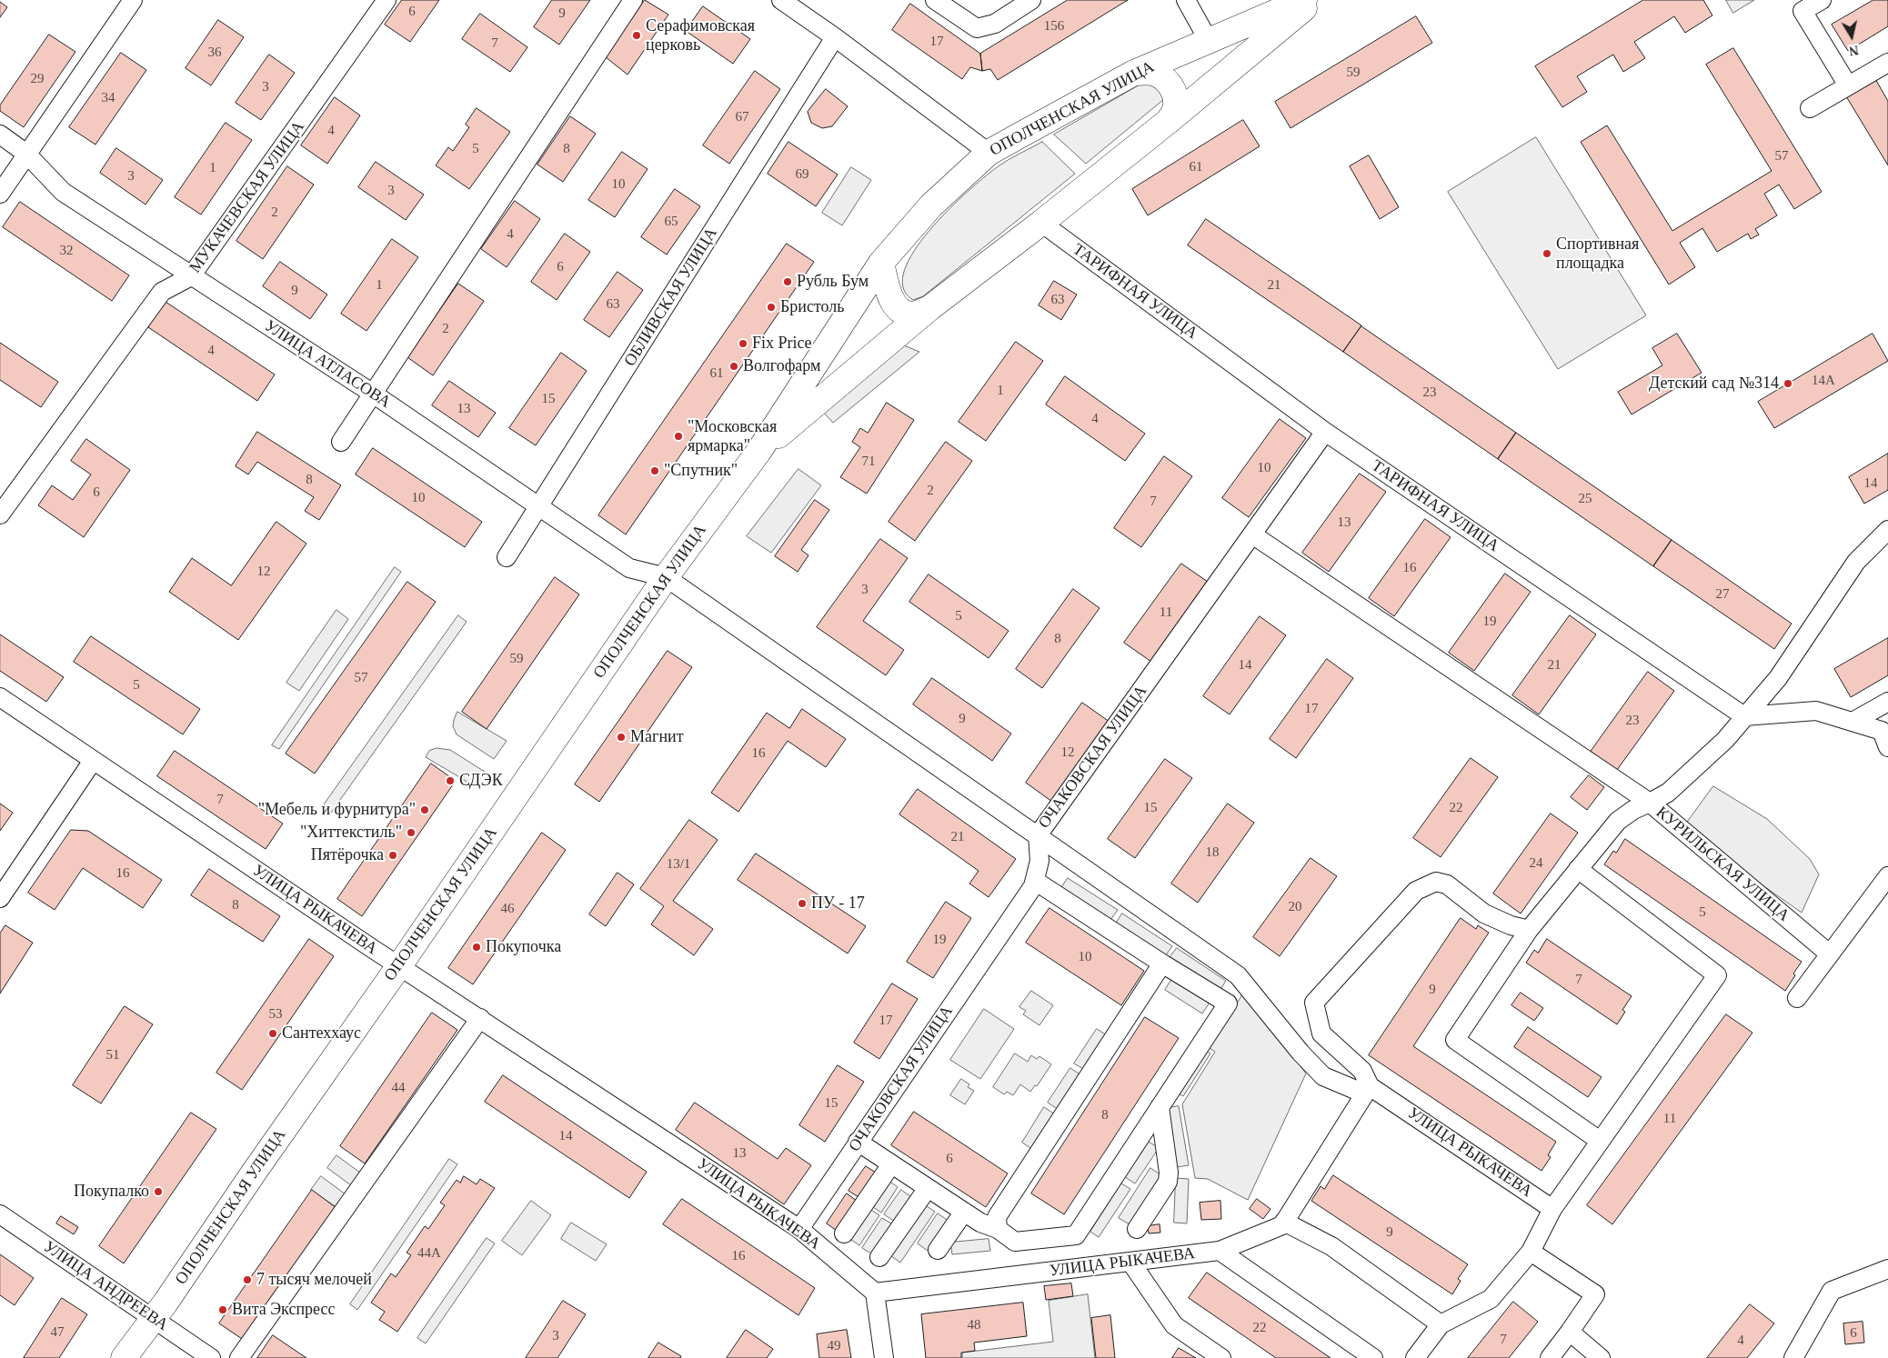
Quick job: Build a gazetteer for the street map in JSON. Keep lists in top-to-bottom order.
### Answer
{
  "streets": {
    "highway": ["ОПОЛЧЕНСКАЯ УЛИЦА"],
    "street": [
      "МУКАЧЕВСКАЯ УЛИЦА",
      "ТАРИФНАЯ УЛИЦА",
      "ОБЛИВСКАЯ УЛИЦА",
      "УЛИЦА АТЛАСОВА",
      "ОЧАКОВСКАЯ УЛИЦА",
      "КУРИЛЬСКАЯ УЛИЦА",
      "УЛИЦА РЫКАЧЕВА",
      "УЛИЦА АНДРЕЕВА"
    ]
  },
  "crossings": [
    ["ОПОЛЧЕНСКАЯ УЛИЦА", "ТАРИФНАЯ УЛИЦА"],
    ["ОПОЛЧЕНСКАЯ УЛИЦА", "УЛИЦА АТЛАСОВА"],
    ["ОПОЛЧЕНСКАЯ УЛИЦА", "УЛИЦА РЫКАЧЕВА"],
    ["ОПОЛЧЕНСКАЯ УЛИЦА", "УЛИЦА АНДРЕЕВА"],
    ["МУКАЧЕВСКАЯ УЛИЦА", "УЛИЦА АТЛАСОВА"],
    ["ТАРИФНАЯ УЛИЦА", "ОЧАКОВСКАЯ УЛИЦА"],
    ["ОБЛИВСКАЯ УЛИЦА", "УЛИЦА АТЛАСОВА"],
    ["ОЧАКОВСКАЯ УЛИЦА", "УЛИЦА РЫКАЧЕВА"]
  ],
  "places": [
    "Серафимовская церковь",
    "Спортивная площадка",
    "Рубль Бум",
    "Бристоль",
    "Fix Price",
    "Волгофарм",
    "Детский сад №314",
    "\"Московская ярмарка\"",
    "\"Спутник\"",
    "Магнит",
    "СДЭК",
    "\"Мебель и фурнитура\"",
    "\"Хиттекстиль\"",
    "Пятёрочка",
    "ПУ - 17",
    "Покупочка",
    "Сантеххаус",
    "Покупалко",
    "7 тысяч мелочей",
    "Вита Экспресс"
  ],
  "house_numbers": [
    "6",
    "9",
    "156",
    "17",
    "7",
    "36",
    "59",
    "29",
    "3",
    "34",
    "67",
    "4",
    "5",
    "8",
    "57",
    "61",
    "1",
    "69",
    "3",
    "10",
    "3",
    "2",
    "65",
    "4",
    "32",
    "6",
    "1",
    "21",
    "9",
    "63",
    "63",
    "2",
    "4",
    "61",
    "14А",
    "1",
    "23",
    "15",
    "13",
    "4",
    "71",
    "10",
    "8",
    "14",
    "2",
    "6",
    "10",
    "25",
    "7",
    "13",
    "16",
    "12",
    "3",
    "27",
    "11",
    "5",
    "19",
    "8",
    "59",
    "14",
    "21",
    "57",
    "5",
    "17",
    "9",
    "23",
    "12",
    "16",
    "7",
    "15",
    "22",
    "21",
    "18",
    "24",
    "13/1",
    "16",
    "8",
    "20",
    "46",
    "5",
    "19",
    "10",
    "7",
    "9",
    "53",
    "17",
    "51",
    "44",
    "15",
    "8",
    "11",
    "14",
    "13",
    "6",
    "9",
    "44А",
    "16",
    "48",
    "22",
    "47",
    "6",
    "3",
    "7",
    "4",
    "49"
  ],
  "north": "bottom"
}
